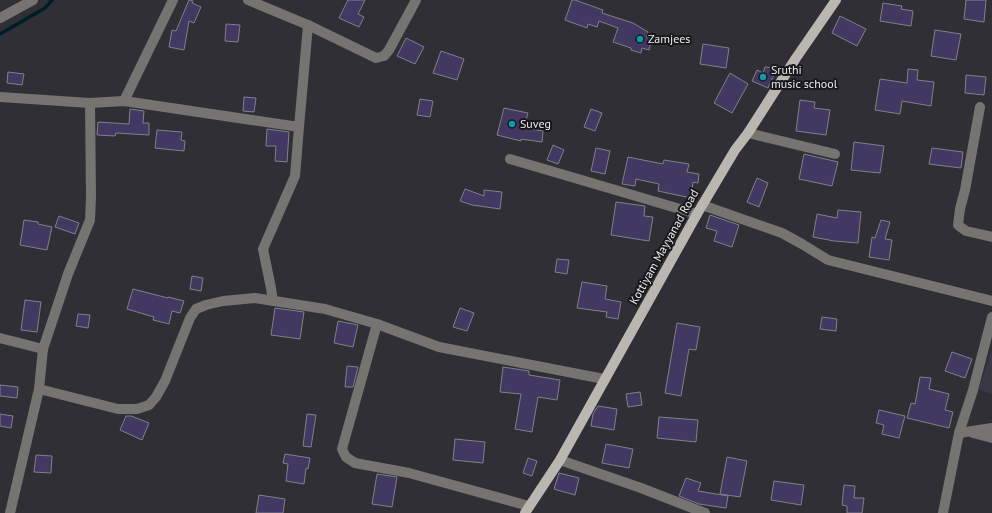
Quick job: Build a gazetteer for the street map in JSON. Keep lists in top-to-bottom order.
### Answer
{
  "streets": {
    "main road": ["Kottiyam Mayyanad Road"]
  },
  "places": ["Zamjees", "Sruthi music school", "Suveg"]
}
